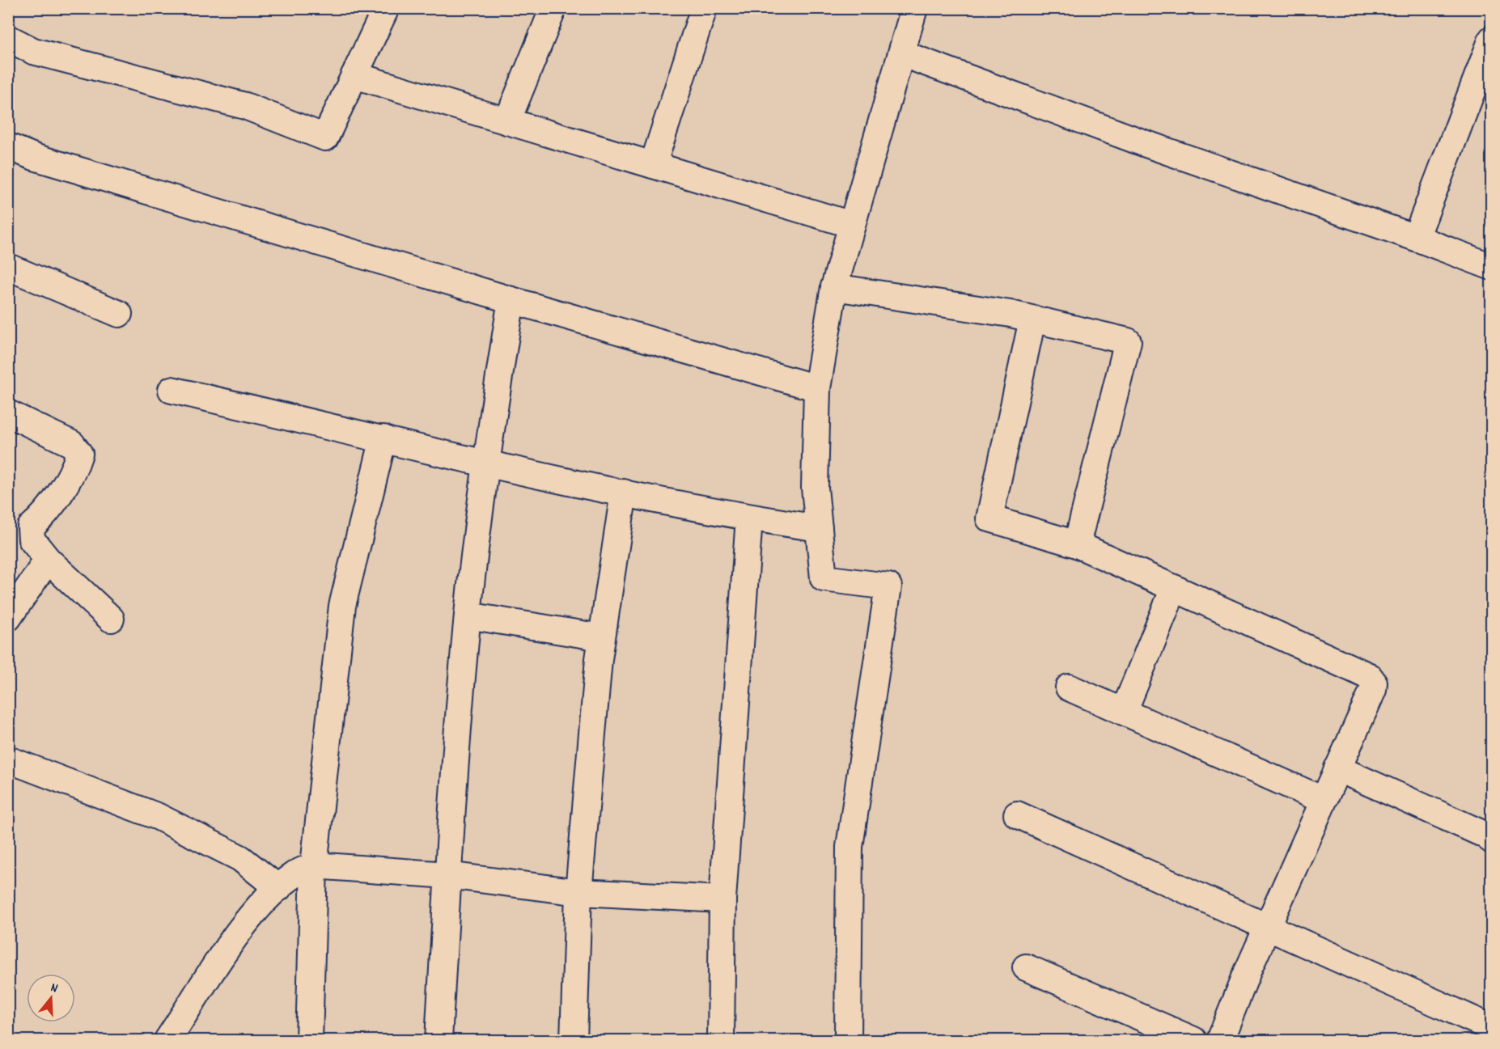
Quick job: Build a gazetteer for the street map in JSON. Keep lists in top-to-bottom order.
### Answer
{
  "north": "top"
}
